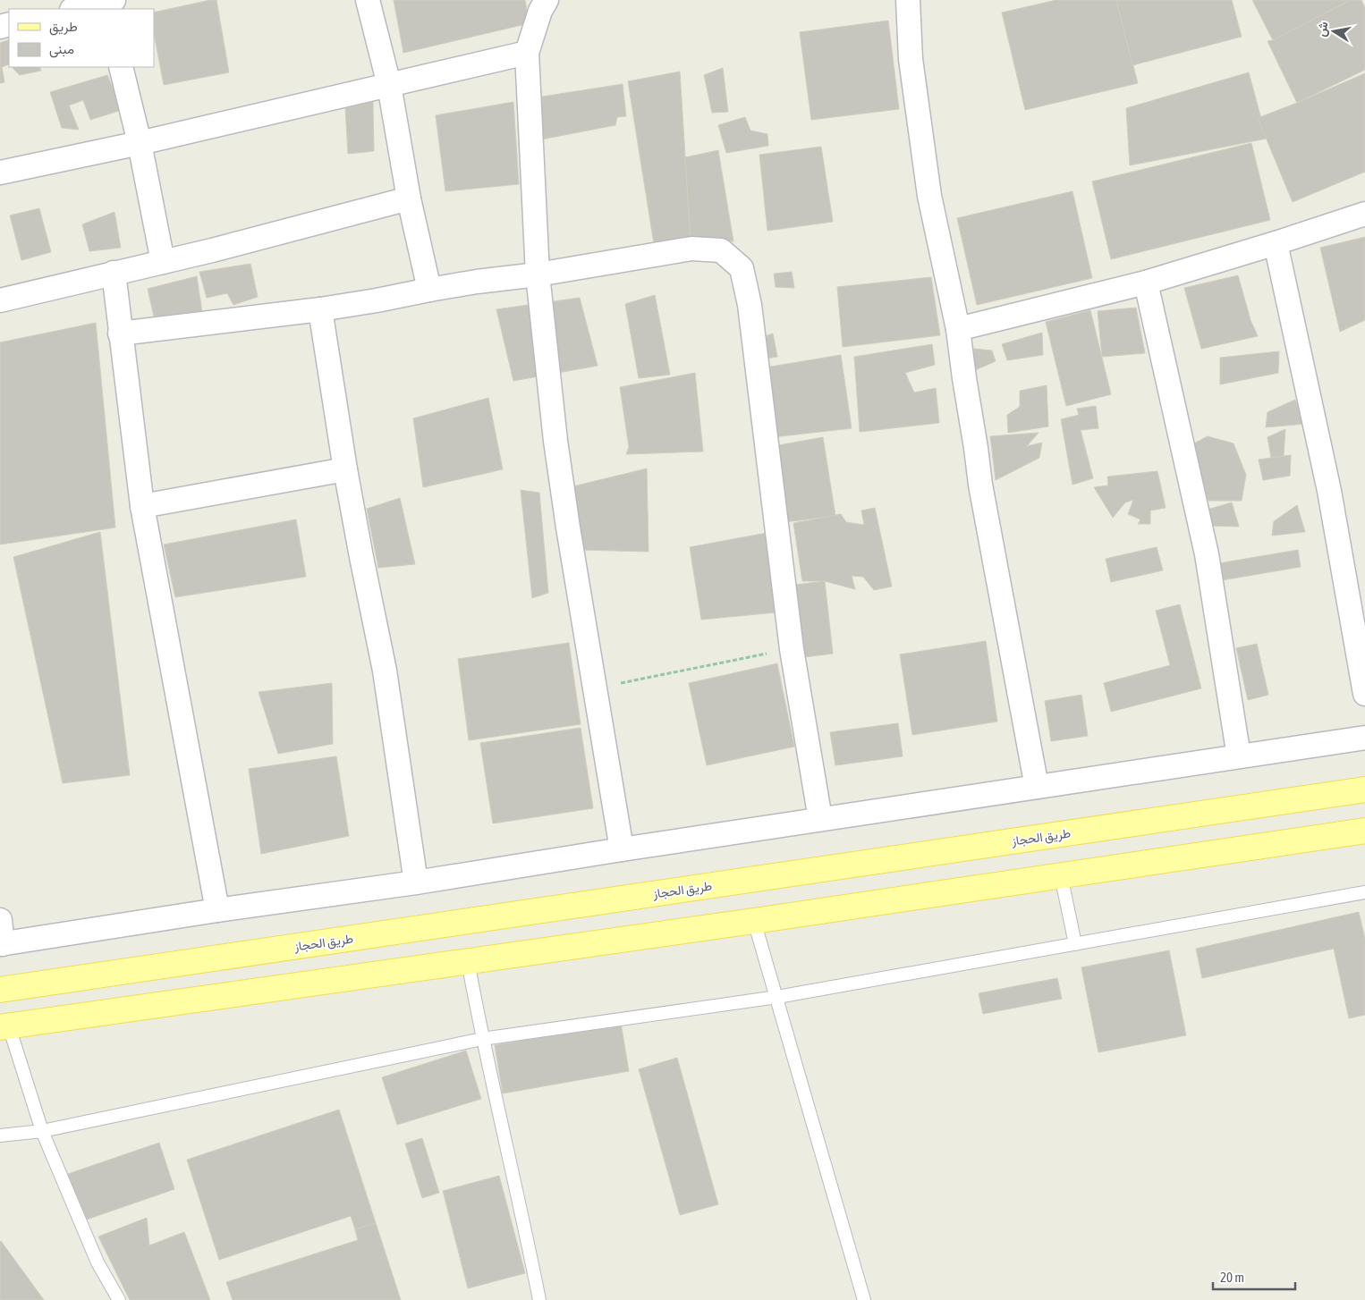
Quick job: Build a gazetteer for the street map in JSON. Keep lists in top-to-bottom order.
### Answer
{
  "streets": {
    "main road": ["طريق الحجاز"]
  },
  "legend": ["طريق", "مبنى"],
  "scale_bar": "20 m",
  "north": "left"
}
